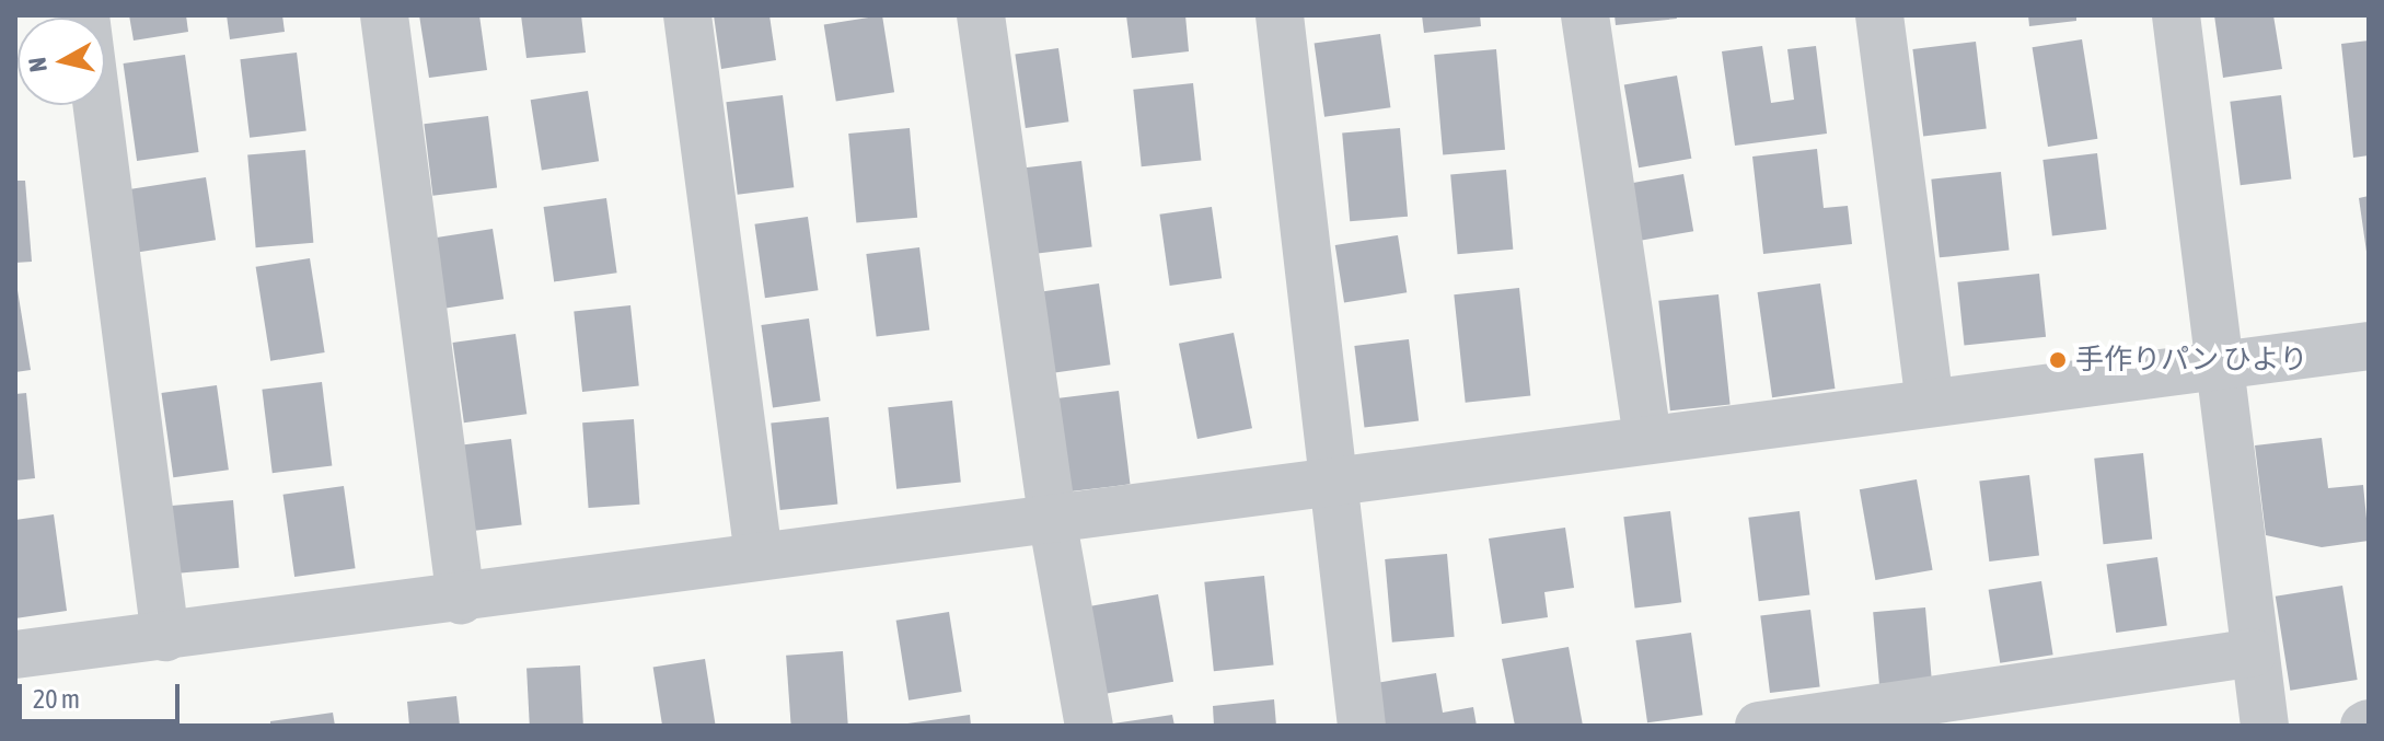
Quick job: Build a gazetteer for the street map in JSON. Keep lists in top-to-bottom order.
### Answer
{
  "places": ["手作りパン ひより"],
  "scale_bar": "20 m",
  "north": "left"
}
